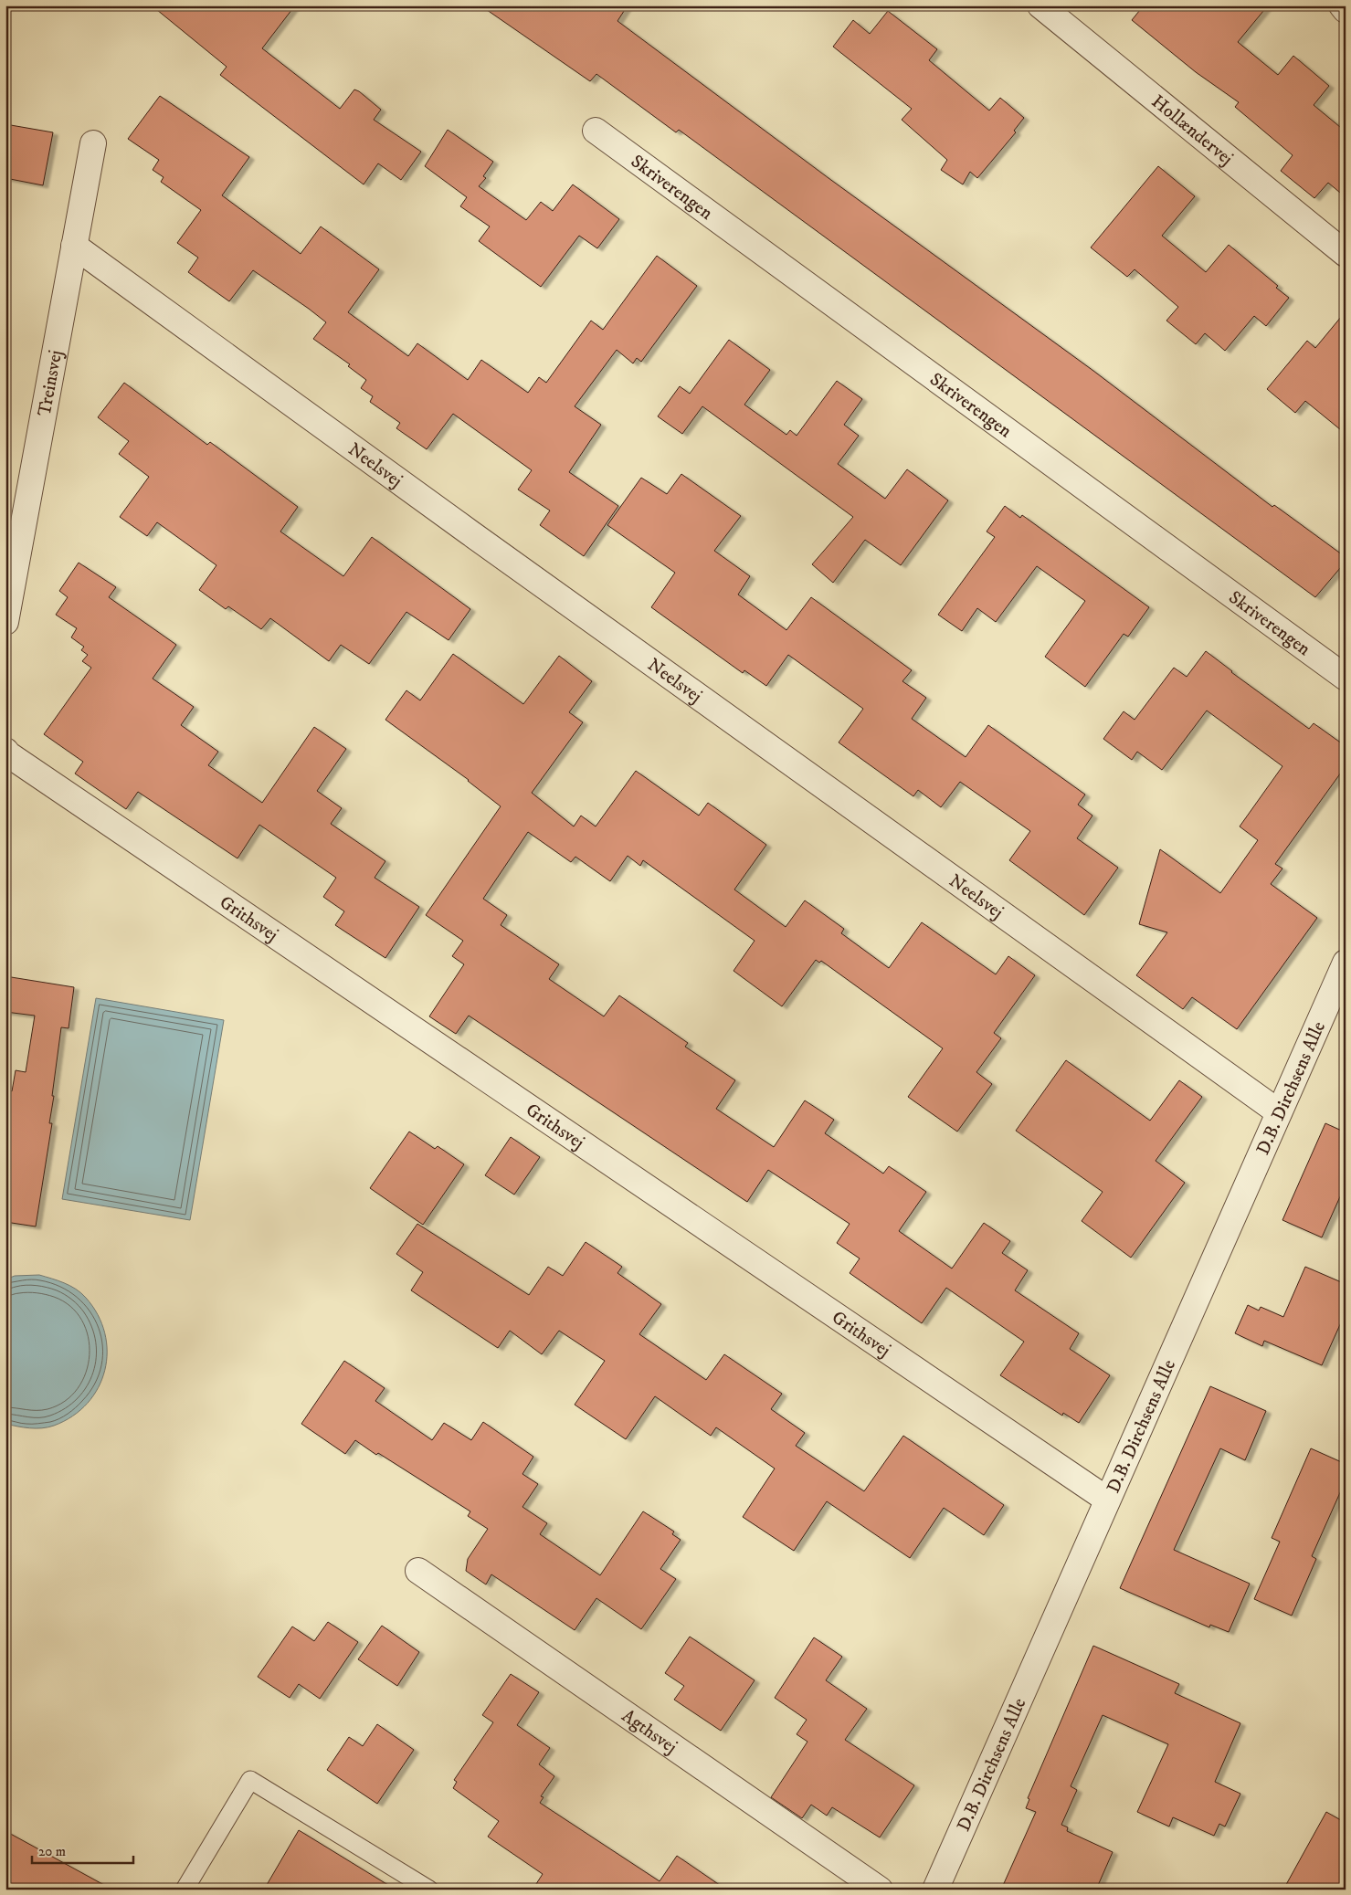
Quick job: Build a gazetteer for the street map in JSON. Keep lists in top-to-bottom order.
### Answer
{
  "streets": {
    "street": [
      "Hollændervej",
      "Skriverengen",
      "Treinsvej",
      "Neelsvej",
      "Grithsvej",
      "D.B. Dirchsens Alle",
      "Agthsvej"
    ]
  },
  "crossings": [
    ["Treinsvej", "Neelsvej"],
    ["Neelsvej", "D.B. Dirchsens Alle"],
    ["Grithsvej", "D.B. Dirchsens Alle"]
  ],
  "scale_bar": "20 m"
}
